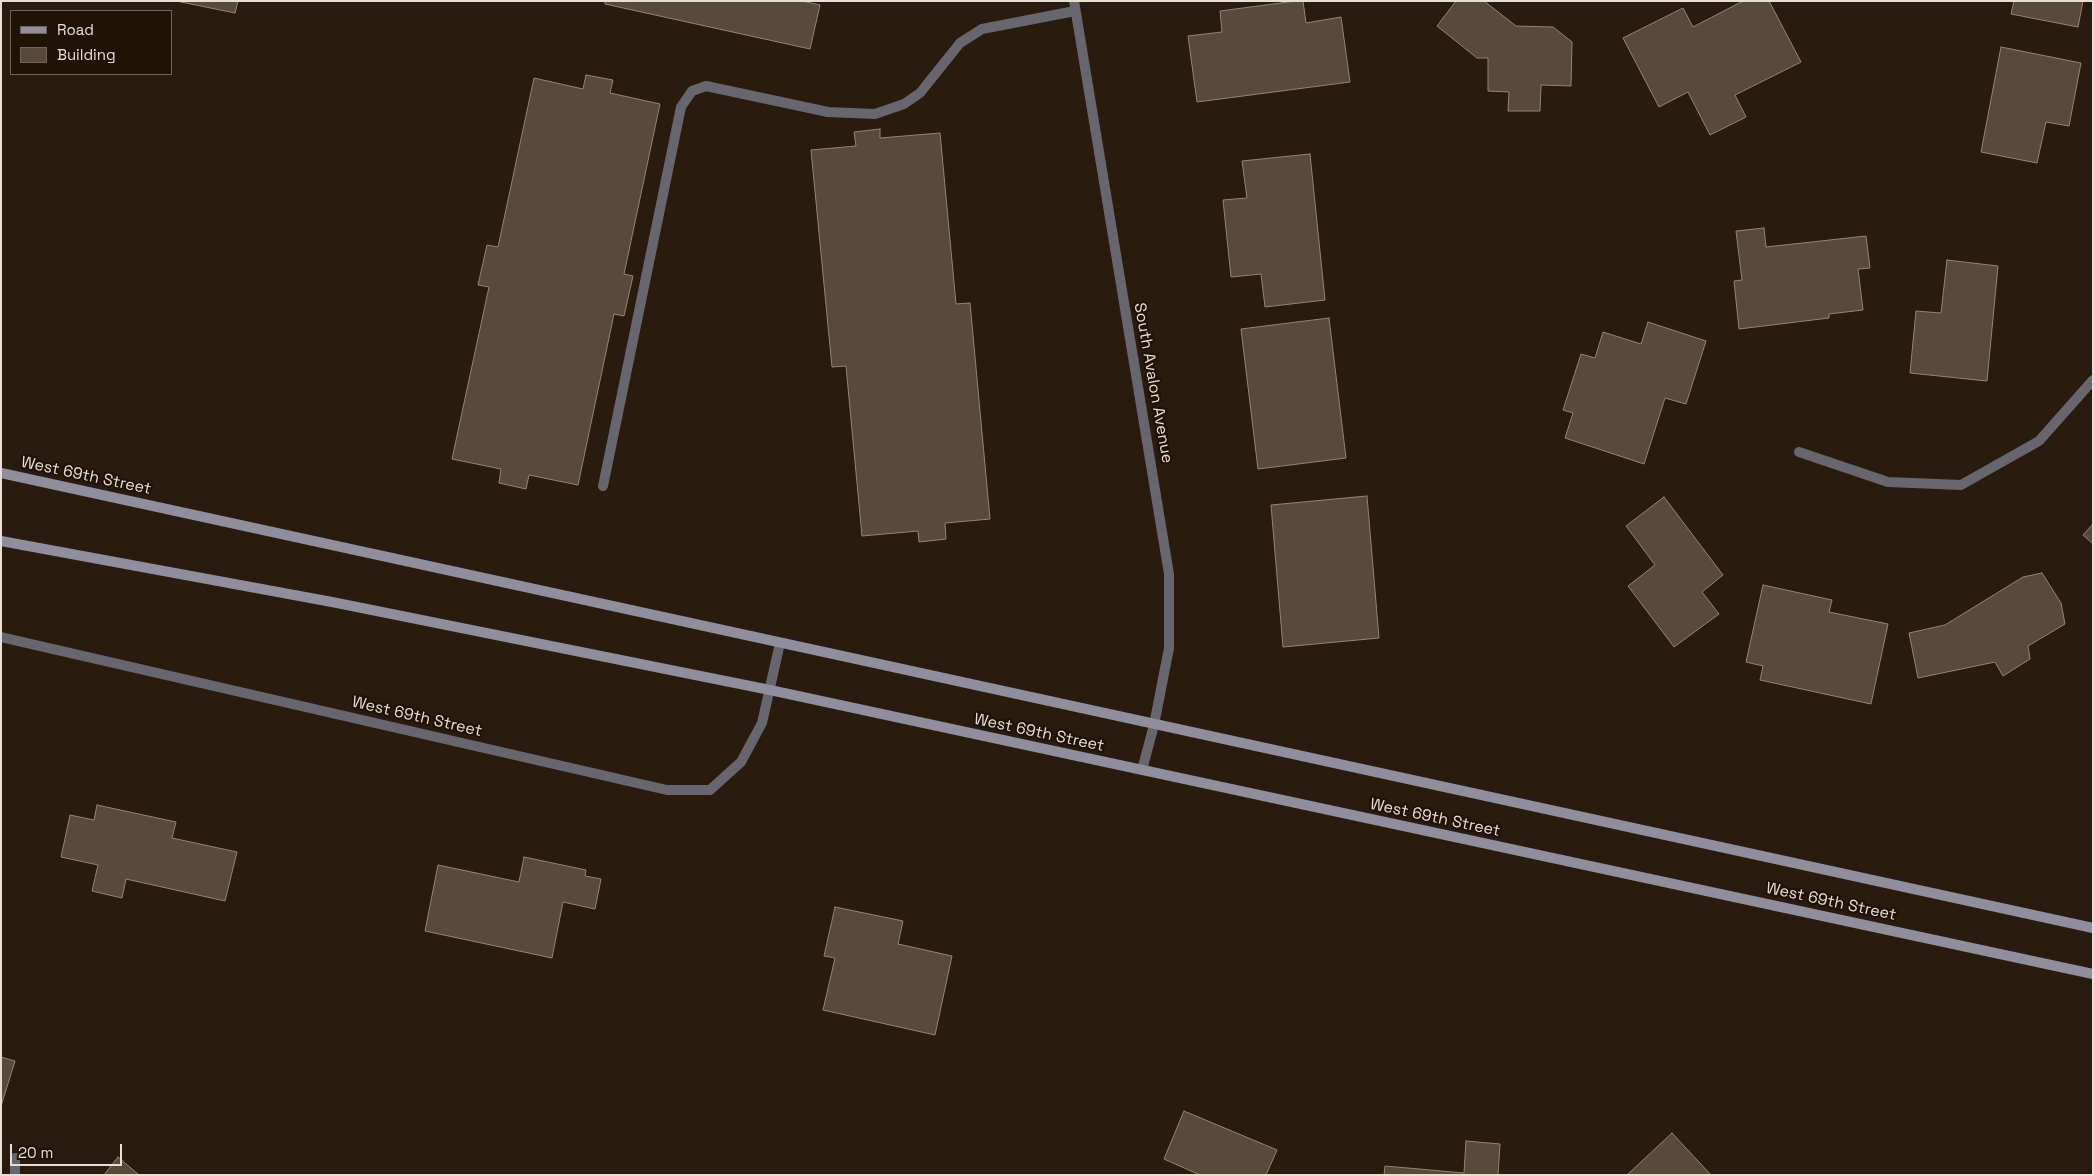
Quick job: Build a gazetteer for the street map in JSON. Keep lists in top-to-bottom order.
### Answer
{
  "streets": {
    "main road": ["West 69th Street"],
    "street": ["South Avalon Avenue"]
  },
  "crossings": [
    ["South Avalon Avenue", "West 69th Street"]
  ],
  "legend": ["Road", "Building"],
  "scale_bar": "20 m"
}
